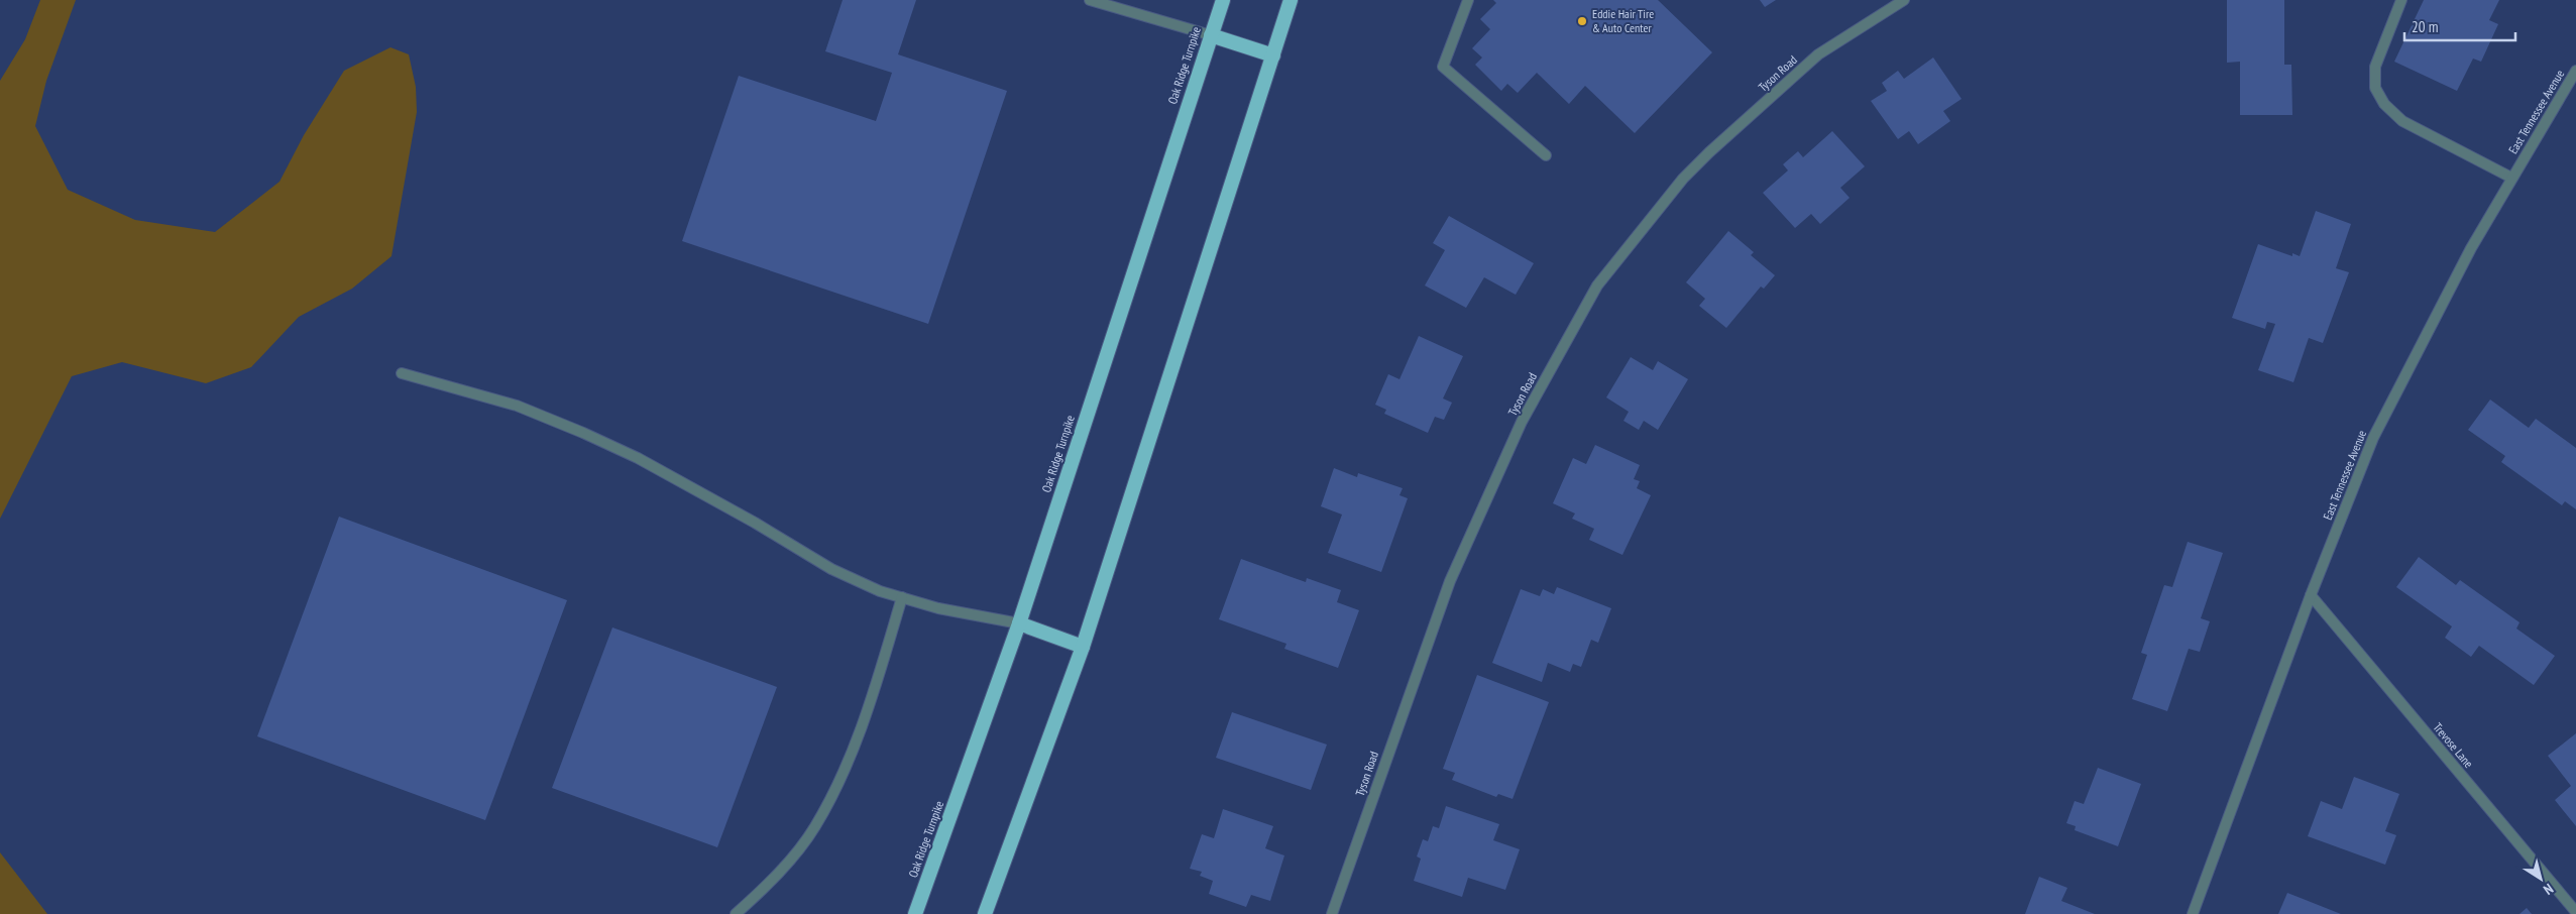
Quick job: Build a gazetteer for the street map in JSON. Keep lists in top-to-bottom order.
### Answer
{
  "streets": {
    "highway": ["Oak Ridge Turnpike"],
    "street": ["Tyson Road", "East Tennessee Avenue", "Trevose Lane"]
  },
  "crossings": [
    ["East Tennessee Avenue", "Trevose Lane"]
  ],
  "places": ["Eddie Hair Tire & Auto Center"],
  "scale_bar": "20 m",
  "north": "bottom right"
}
